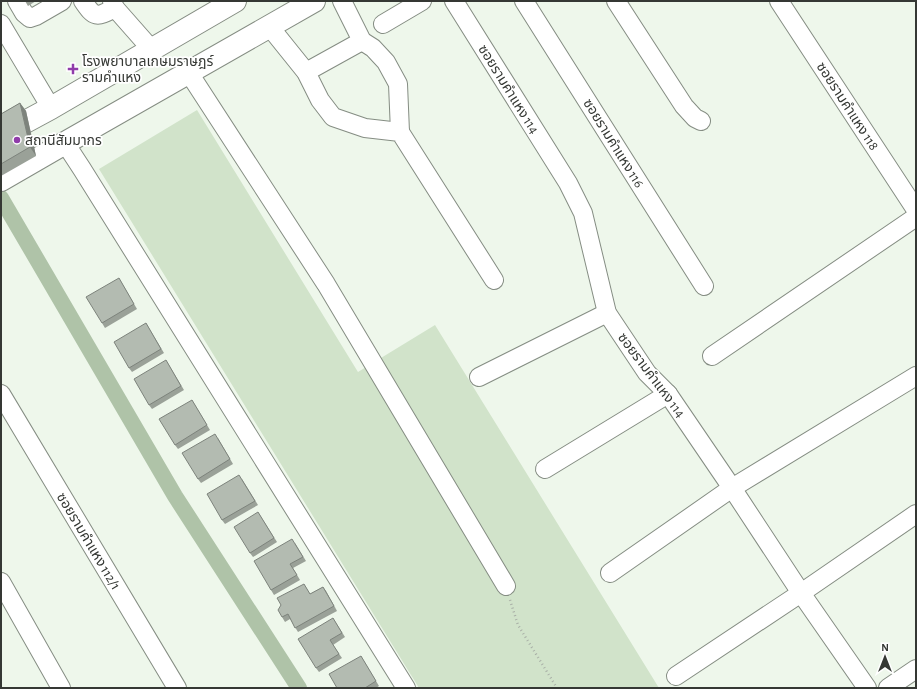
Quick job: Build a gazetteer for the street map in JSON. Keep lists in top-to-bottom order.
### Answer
{
  "streets": {
    "street": [
      "ซอยรามคำแหง 114",
      "ซอยรามคำแหง 118",
      "ซอยรามคำแหง 116",
      "ซอยรามคำแหง 112/1"
    ]
  },
  "places": {
    "health": ["โรงพยาบาลเกษมราษฎร์ รามคำแหง"],
    "other": ["สถานีสัมมากร"]
  },
  "north": "top"
}
